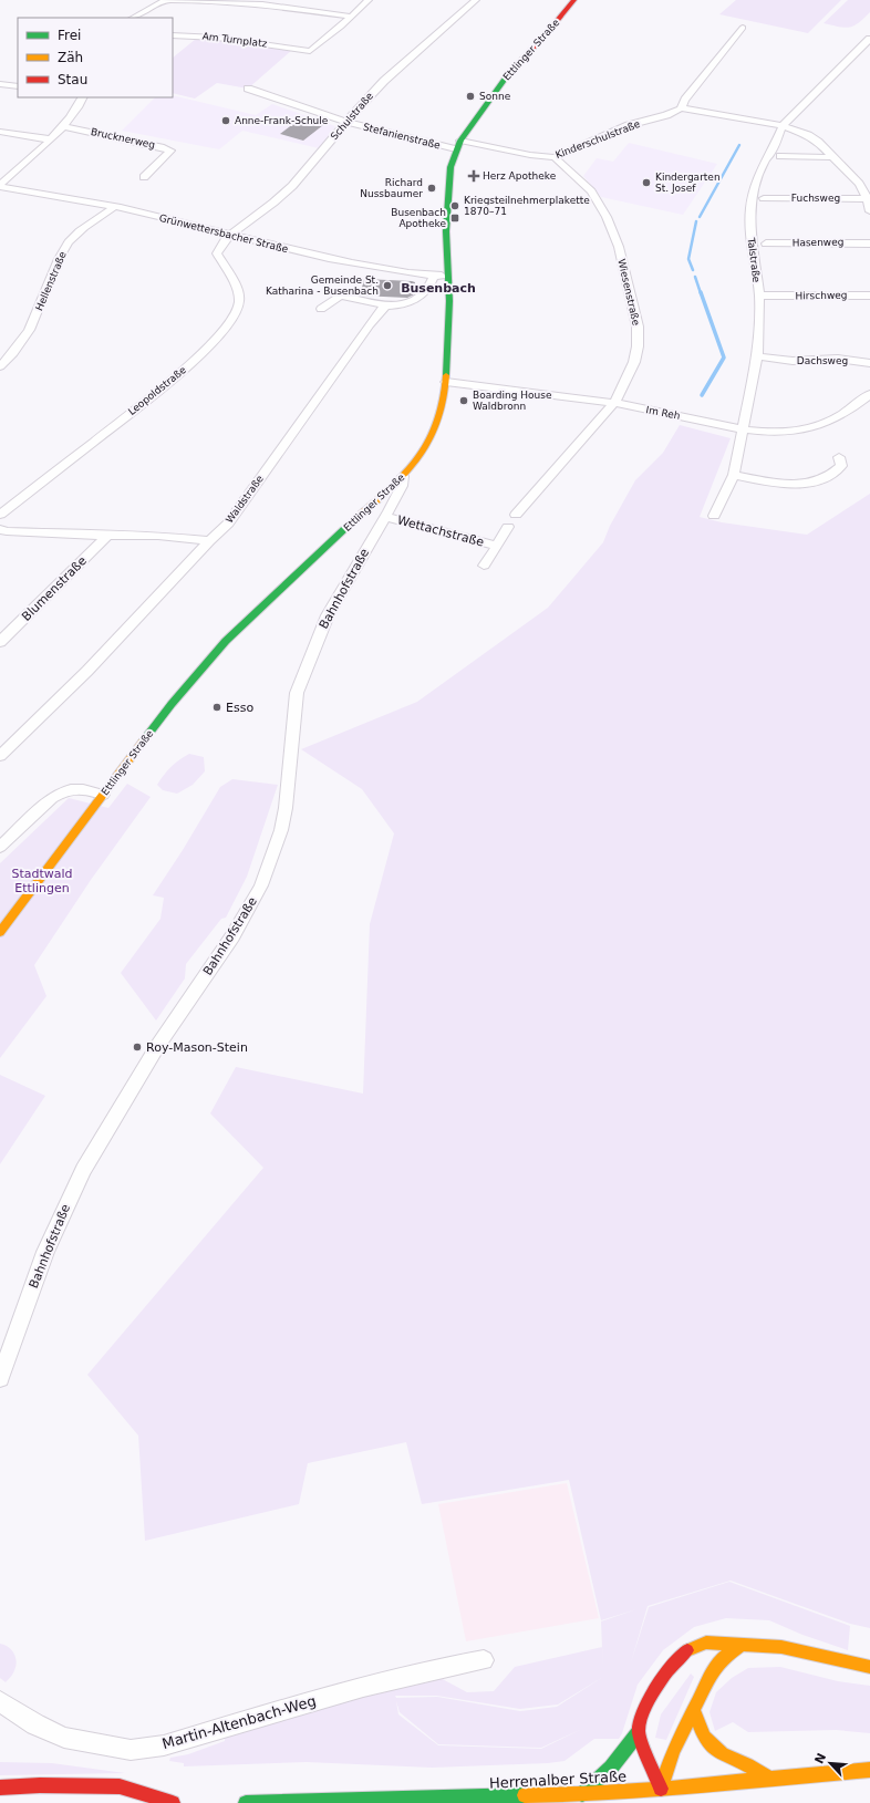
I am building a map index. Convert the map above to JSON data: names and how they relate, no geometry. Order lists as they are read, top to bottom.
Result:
{
  "streets": {
    "main road": ["Ettlinger Straße", "Herrenalber Straße"],
    "street": [
      "Am Turnplatz",
      "Schulstraße",
      "Stefanienstraße",
      "Brucknerweg",
      "Kinderschulstraße",
      "Fuchsweg",
      "Grünwettersbacher Straße",
      "Hasenweg",
      "Talstraße",
      "Hellenstraße",
      "Wiesenstraße",
      "Hirschweg",
      "Dachsweg",
      "Leopoldstraße",
      "Im Reh",
      "Waldstraße",
      "Wettachstraße",
      "Blumenstraße",
      "Bahnhofstraße",
      "Martin-Altenbach-Weg"
    ]
  },
  "crossings": [
    ["Ettlinger Straße", "Stefanienstraße"],
    ["Ettlinger Straße", "Kinderschulstraße"],
    ["Ettlinger Straße", "Grünwettersbacher Straße"],
    ["Ettlinger Straße", "Im Reh"],
    ["Ettlinger Straße", "Bahnhofstraße"],
    ["Schulstraße", "Stefanienstraße"],
    ["Schulstraße", "Grünwettersbacher Straße"],
    ["Schulstraße", "Leopoldstraße"],
    ["Stefanienstraße", "Kinderschulstraße"],
    ["Kinderschulstraße", "Wiesenstraße"],
    ["Grünwettersbacher Straße", "Hellenstraße"],
    ["Grünwettersbacher Straße", "Leopoldstraße"],
    ["Talstraße", "Hirschweg"],
    ["Talstraße", "Dachsweg"],
    ["Talstraße", "Im Reh"],
    ["Wiesenstraße", "Im Reh"],
    ["Wettachstraße", "Bahnhofstraße"]
  ],
  "districts": ["Busenbach"],
  "parks": ["Stadtwald Ettlingen"],
  "places": {
    "other": [
      "Sonne",
      "Anne-Frank-Schule",
      "Kindergarten St. Josef",
      "Richard Nussbaumer",
      "Kriegsteilnehmerplakette 1870–71",
      "Gemeinde St. Katharina - Busenbach",
      "Boarding House Waldbronn",
      "Esso",
      "Roy-Mason-Stein"
    ],
    "health": ["Herz Apotheke"],
    "transit": ["Busenbach Apotheke"]
  },
  "legend": ["Frei", "Zäh", "Stau"],
  "north": "top left"
}
